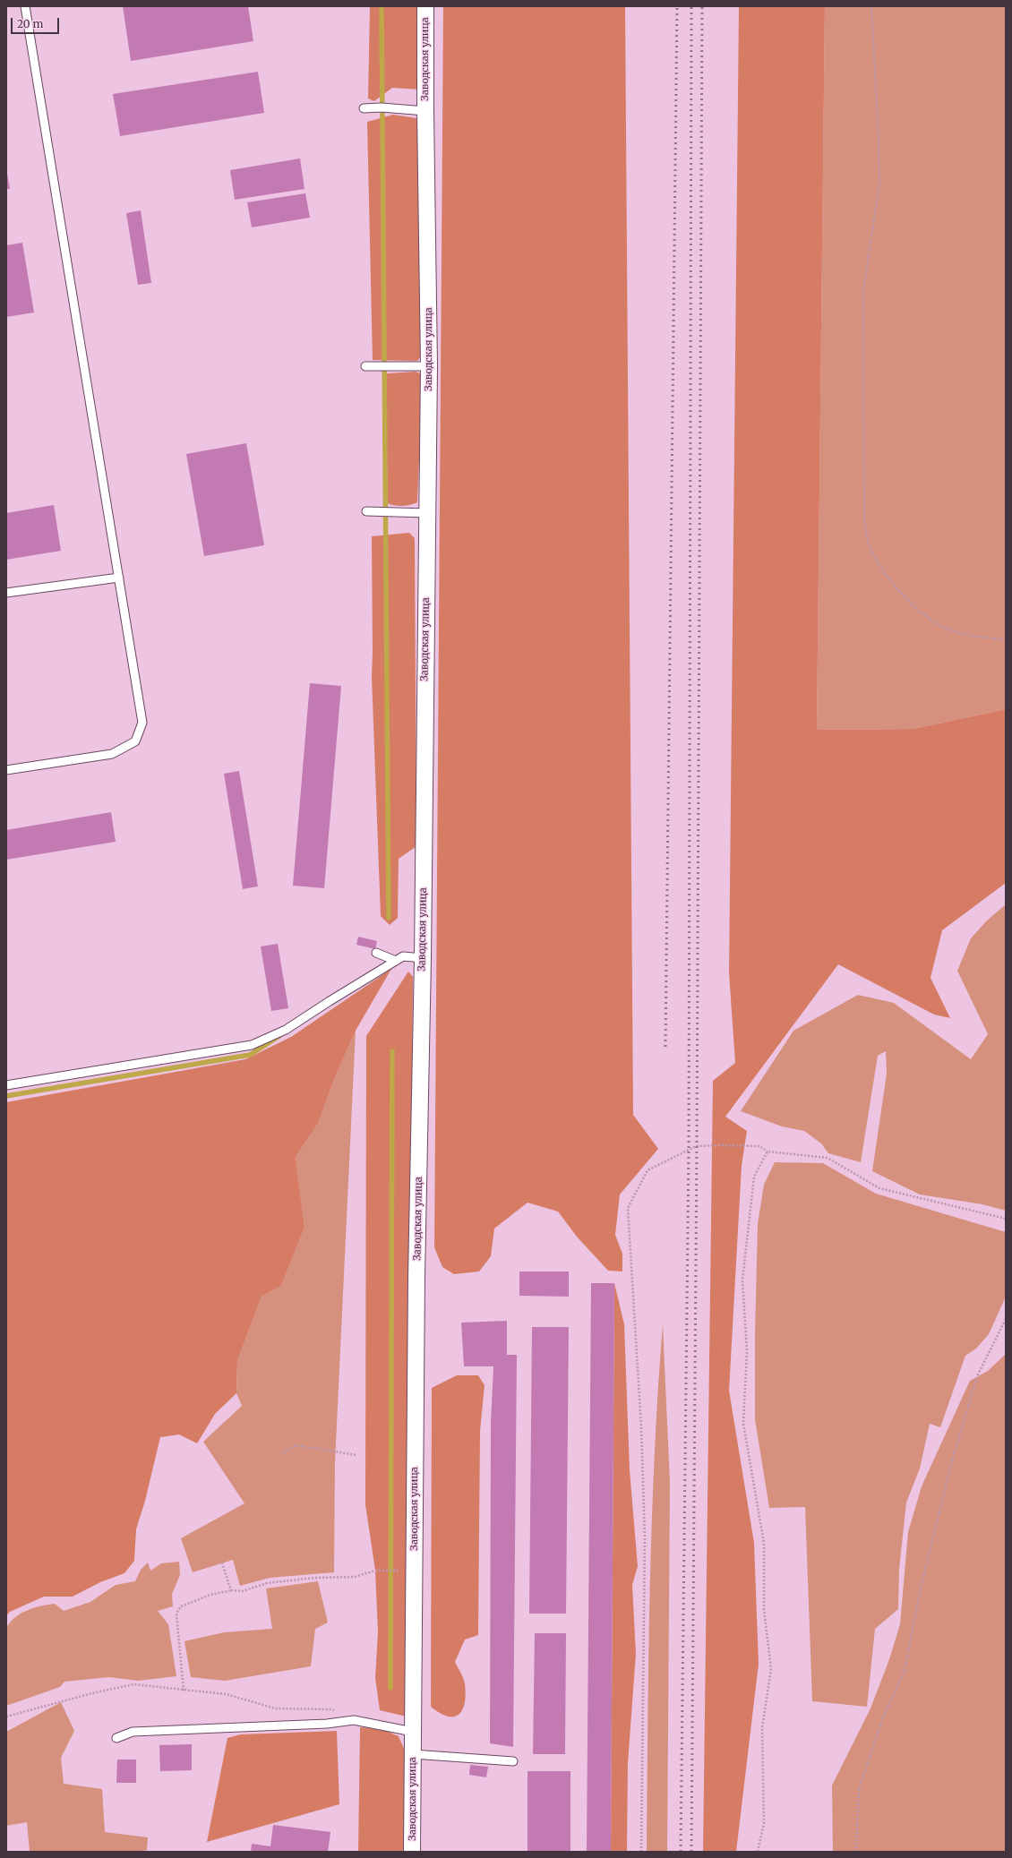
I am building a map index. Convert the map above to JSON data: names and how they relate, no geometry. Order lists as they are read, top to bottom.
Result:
{
  "streets": {
    "street": ["Заводская улица"]
  },
  "scale_bar": "20 m"
}
